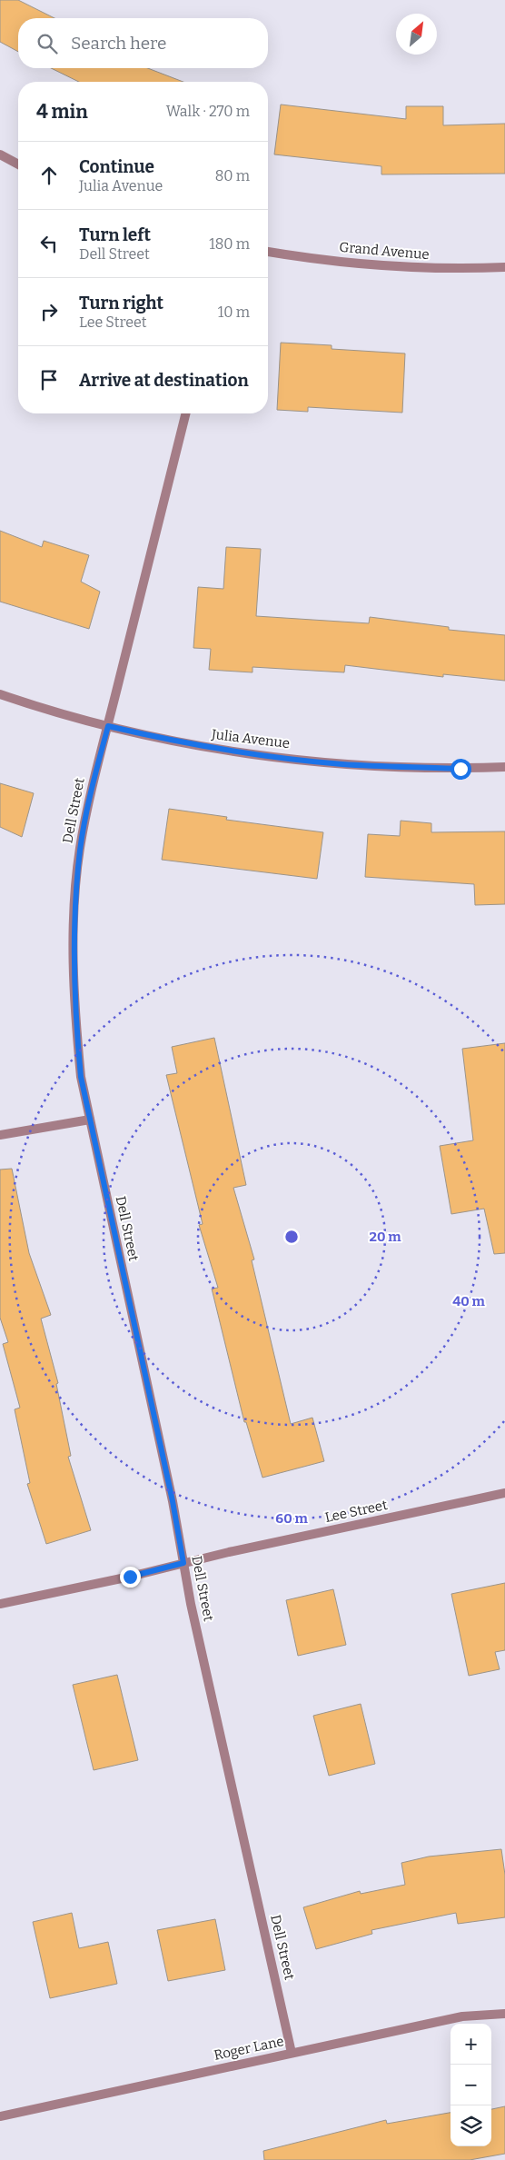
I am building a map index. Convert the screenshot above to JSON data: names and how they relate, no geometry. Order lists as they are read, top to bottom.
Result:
{
  "streets": {
    "street": [
      "Grand Avenue",
      "Julia Avenue",
      "Dell Street",
      "Lee Street",
      "Roger Lane"
    ]
  },
  "crossings": [
    ["Julia Avenue", "Dell Street"],
    ["Dell Street", "Lee Street"],
    ["Dell Street", "Roger Lane"]
  ],
  "north": "top right",
  "page": {
    "search": "Search here",
    "heading": ["4 min", "Walk · 270 m"],
    "list": [
      ["Continue", "Julia Avenue", "80 m"],
      ["Turn left", "Dell Street", "180 m"],
      ["Turn right", "Lee Street", "10 m"],
      "Arrive at destination"
    ],
    "map_buttons": ["+", "−"]
  },
  "rings": ["20 m", "40 m", "60 m"]
}
